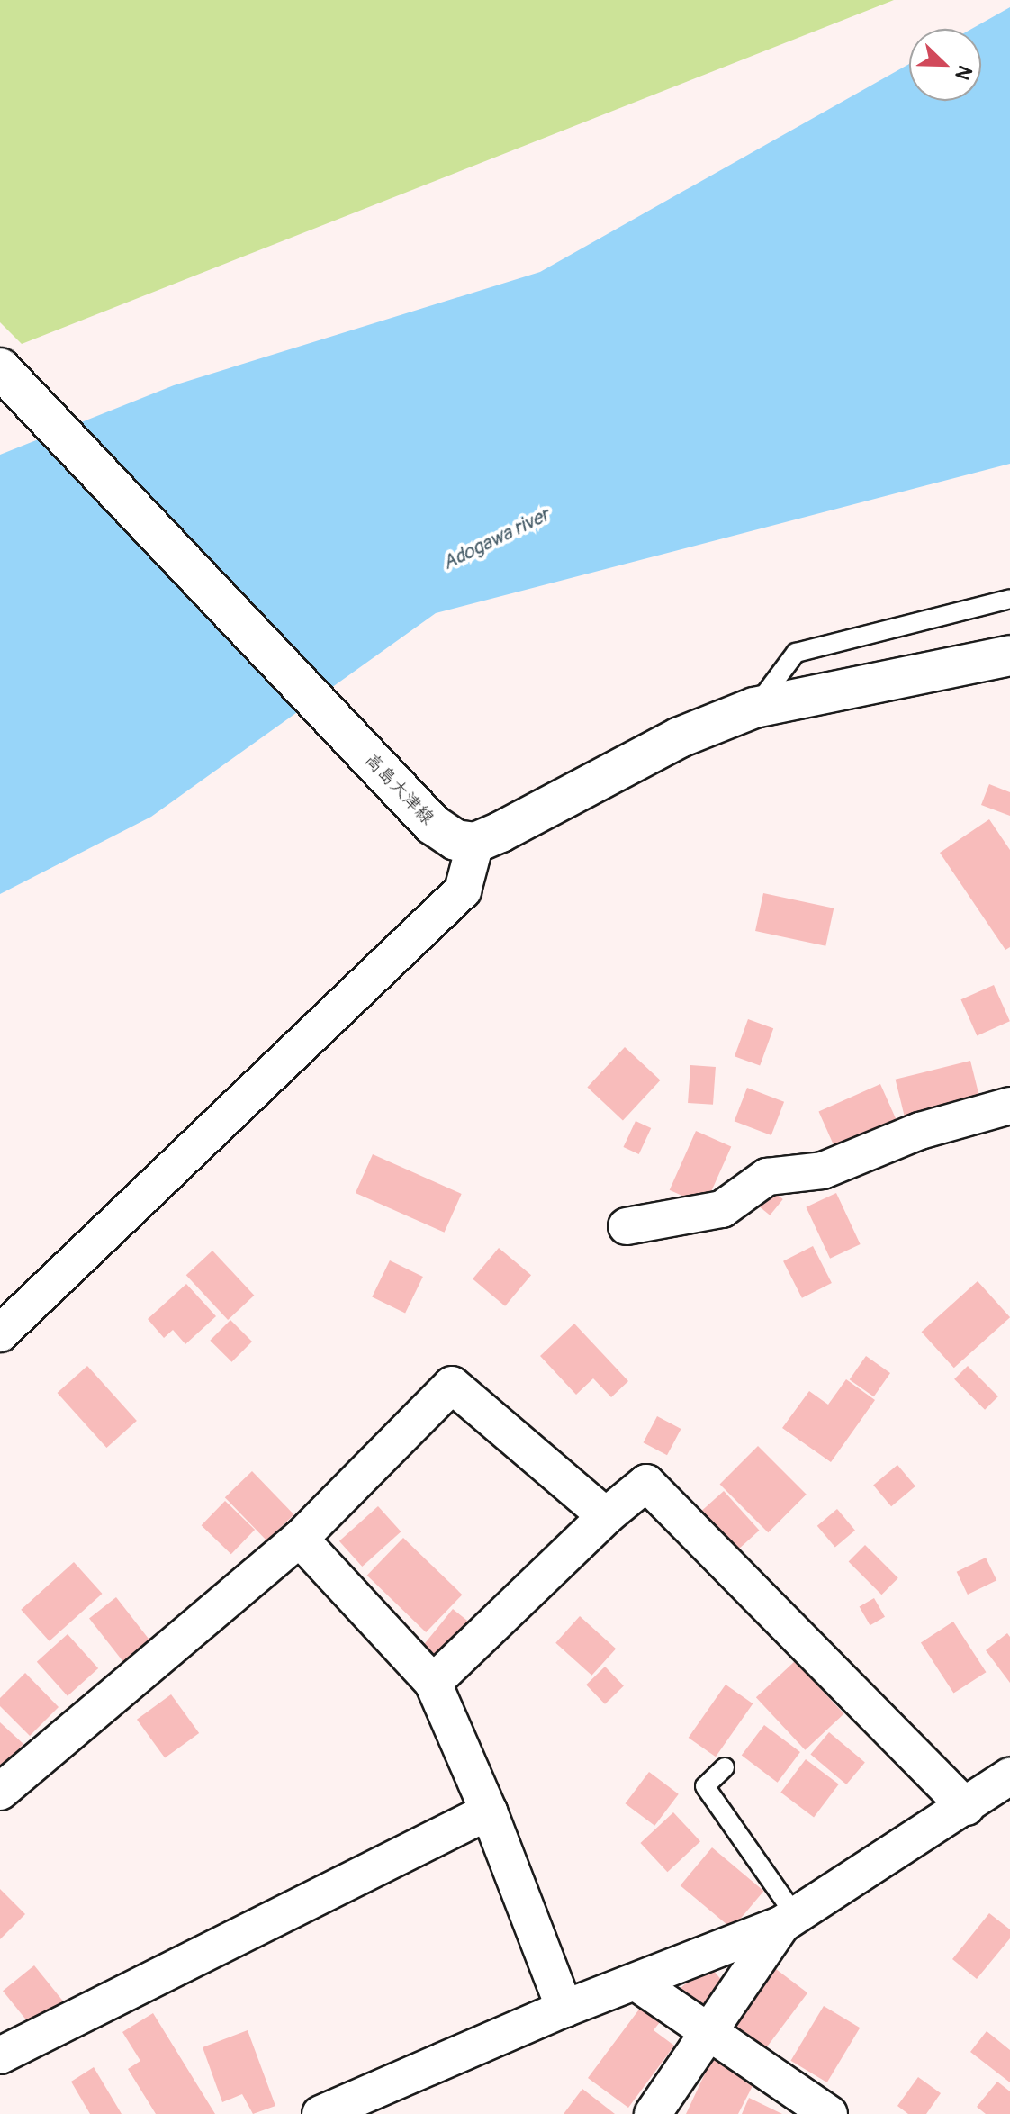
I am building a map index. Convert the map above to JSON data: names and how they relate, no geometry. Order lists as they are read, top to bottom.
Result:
{
  "streets": {
    "main road": ["高島大津線"]
  },
  "water": ["Adogawa river"],
  "north": "bottom right"
}
